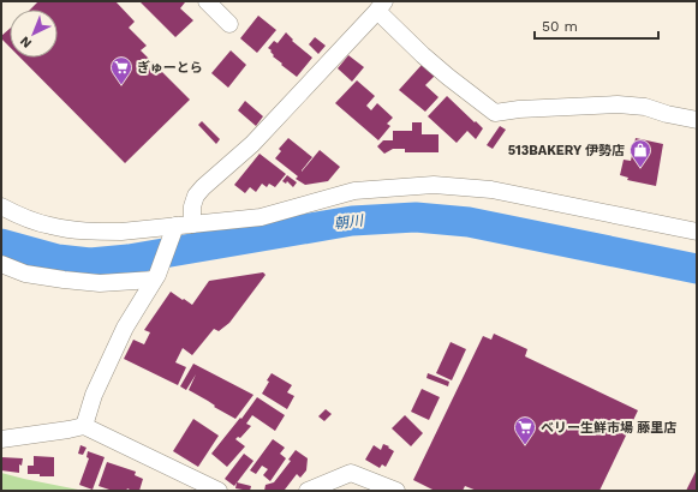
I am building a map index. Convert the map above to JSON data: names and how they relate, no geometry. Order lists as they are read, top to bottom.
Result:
{
  "water": ["朝川"],
  "places": {
    "supermarket": ["ぎゅーとら", "ベリー生鮮市場 藤里店"],
    "shop": ["513BAKERY 伊勢店"]
  },
  "scale_bar": "50 m",
  "north": "bottom left"
}
